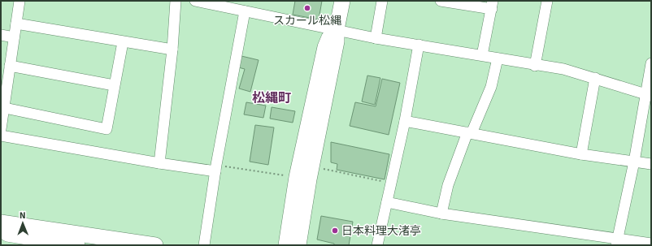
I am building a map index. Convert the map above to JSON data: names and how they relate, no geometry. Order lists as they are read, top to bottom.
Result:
{
  "districts": ["松縄町"],
  "places": ["スカール松縄", "日本料理大渚亭"],
  "north": "top"
}
